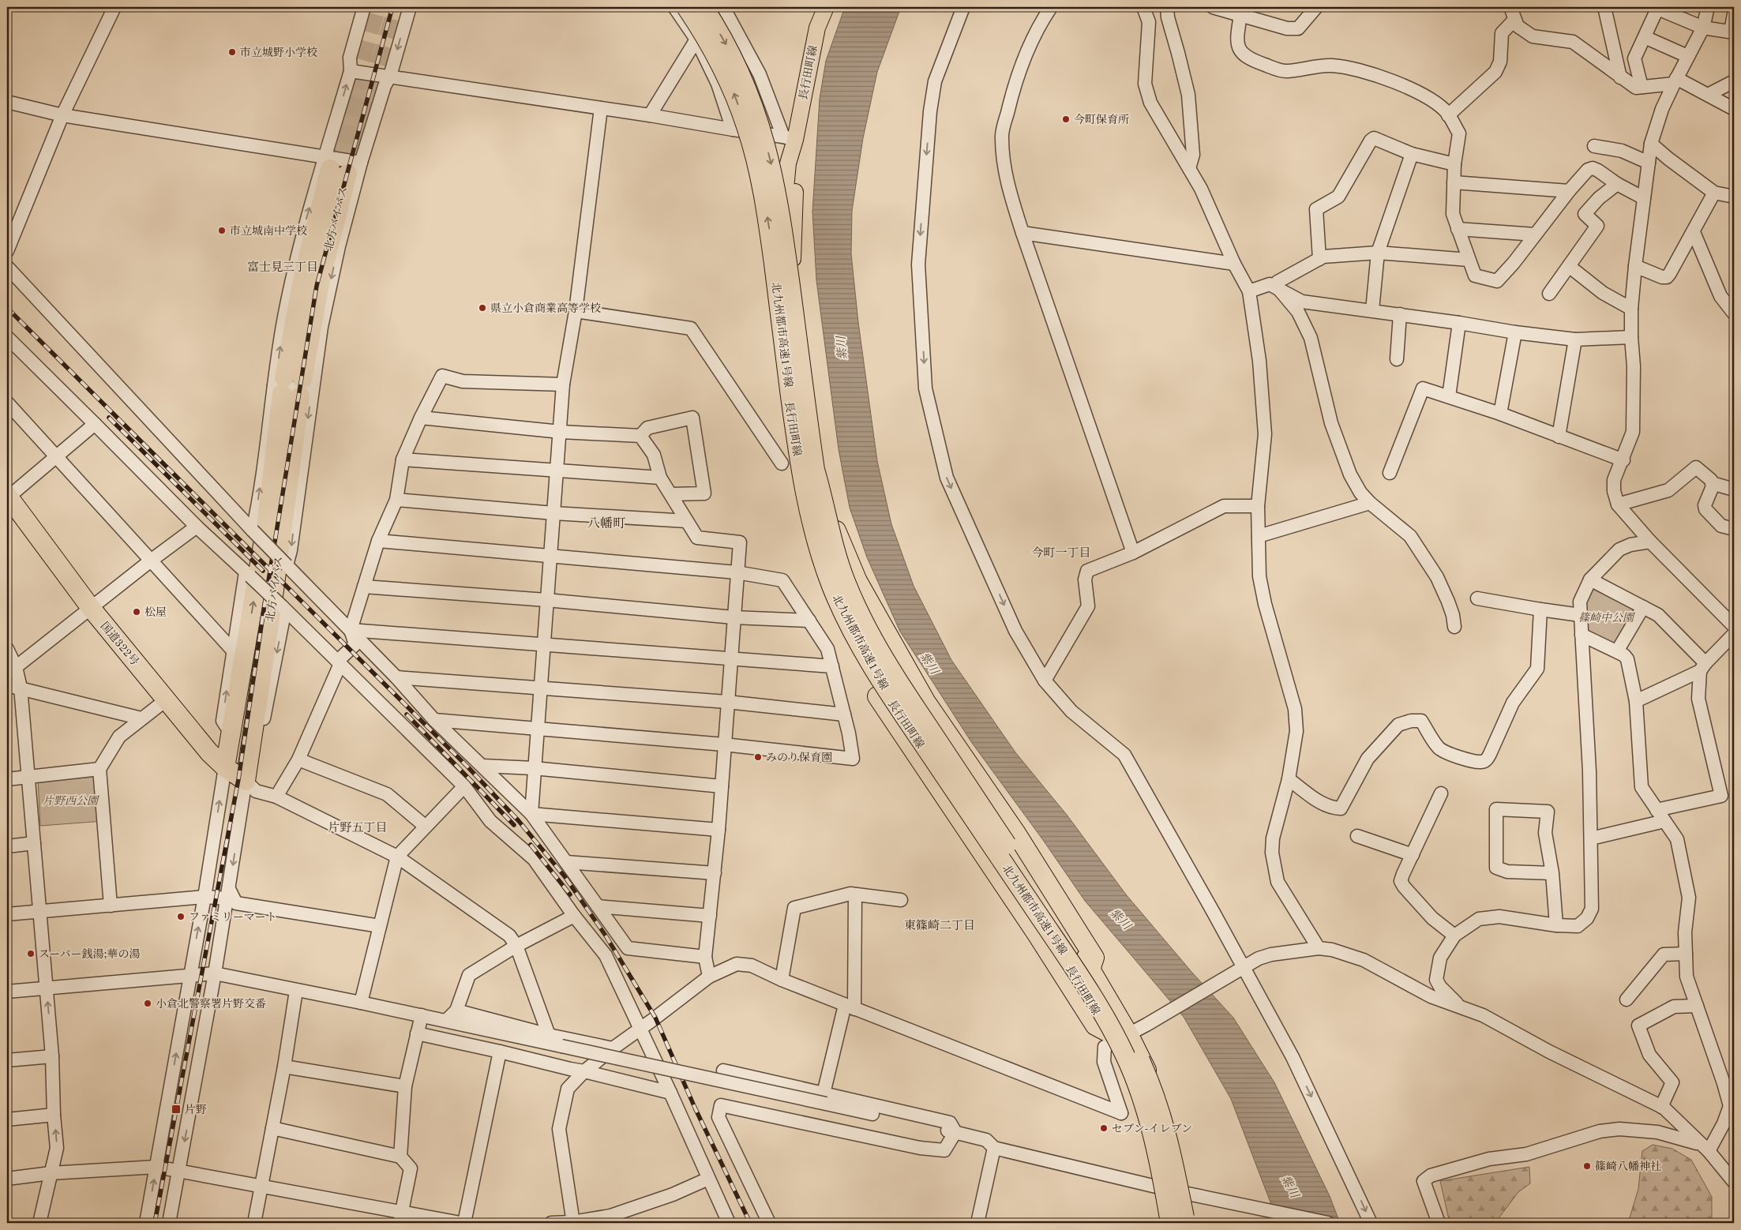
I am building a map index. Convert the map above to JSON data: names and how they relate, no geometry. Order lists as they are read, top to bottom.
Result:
{
  "streets": {
    "highway": ["北方バイパス", "北九州都市高速1号線", "国道322号"],
    "main road": ["長行田町線"]
  },
  "crossings": [
    ["長行田町線", "北九州都市高速1号線"],
    ["北方バイパス", "国道322号"]
  ],
  "districts": [
    "富士見三丁目",
    "八幡町",
    "今町一丁目",
    "片野五丁目",
    "東篠崎二丁目"
  ],
  "water": ["紫川"],
  "parks": ["篠崎中公園", "片野西公園"],
  "places": {
    "other": [
      "市立城野小学校",
      "今町保育所",
      "市立城南中学校",
      "県立小倉商業高等学校",
      "松屋",
      "みのり保育園",
      "ファミリーマート",
      "スーパー銭湯;華の湯",
      "小倉北警察署片野交番",
      "セブン-イレブン",
      "篠崎八幡神社"
    ],
    "transit": ["片野"]
  }
}
